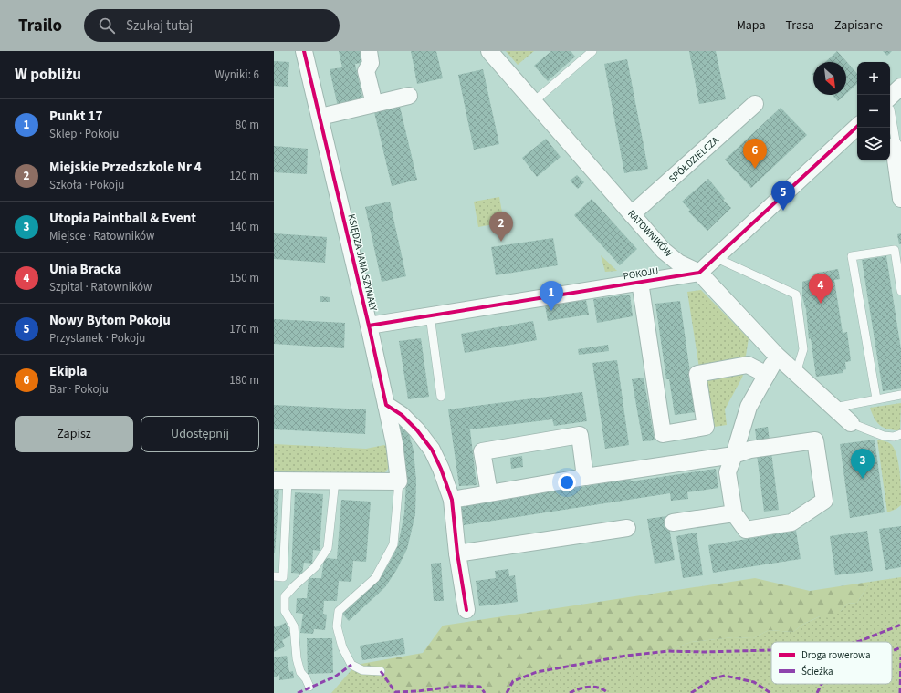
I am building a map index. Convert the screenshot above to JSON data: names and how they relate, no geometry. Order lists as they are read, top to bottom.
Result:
{
  "streets": {
    "street": [
      "SPÓŁDZIELCZA",
      "RATOWNIKÓW",
      "KSIĘDZA JANA SZYMAŁY",
      "POKOJU"
    ]
  },
  "crossings": [
    ["SPÓŁDZIELCZA", "RATOWNIKÓW"],
    ["RATOWNIKÓW", "POKOJU"],
    ["KSIĘDZA JANA SZYMAŁY", "POKOJU"]
  ],
  "legend": ["Droga rowerowa", "Ścieżka"],
  "north": "bottom right",
  "page": {
    "header": "Trailo",
    "search": "Szukaj tutaj",
    "nav": ["Mapa", "Trasa", "Zapisane"],
    "heading": ["W pobliżu", "Wyniki: 6"],
    "map_buttons": ["+", "−"],
    "list": [
      {
        "mark": "1",
        "name": "Punkt 17",
        "note": "Sklep · Pokoju",
        "value": "80 m"
      },
      {
        "mark": "2",
        "name": "Miejskie Przedszkole Nr 4",
        "note": "Szkoła · Pokoju",
        "value": "120 m"
      },
      {
        "mark": "3",
        "name": "Utopia Paintball & Event",
        "note": "Miejsce · Ratowników",
        "value": "140 m"
      },
      {
        "mark": "4",
        "name": "Unia Bracka",
        "note": "Szpital · Ratowników",
        "value": "150 m"
      },
      {
        "mark": "5",
        "name": "Nowy Bytom Pokoju",
        "note": "Przystanek · Pokoju",
        "value": "170 m"
      },
      {
        "mark": "6",
        "name": "Ekipla",
        "note": "Bar · Pokoju",
        "value": "180 m"
      }
    ],
    "pins": [
      "6",
      "5",
      "2",
      "4",
      "1",
      "3"
    ],
    "buttons": ["Zapisz", "Udostępnij"]
  }
}
